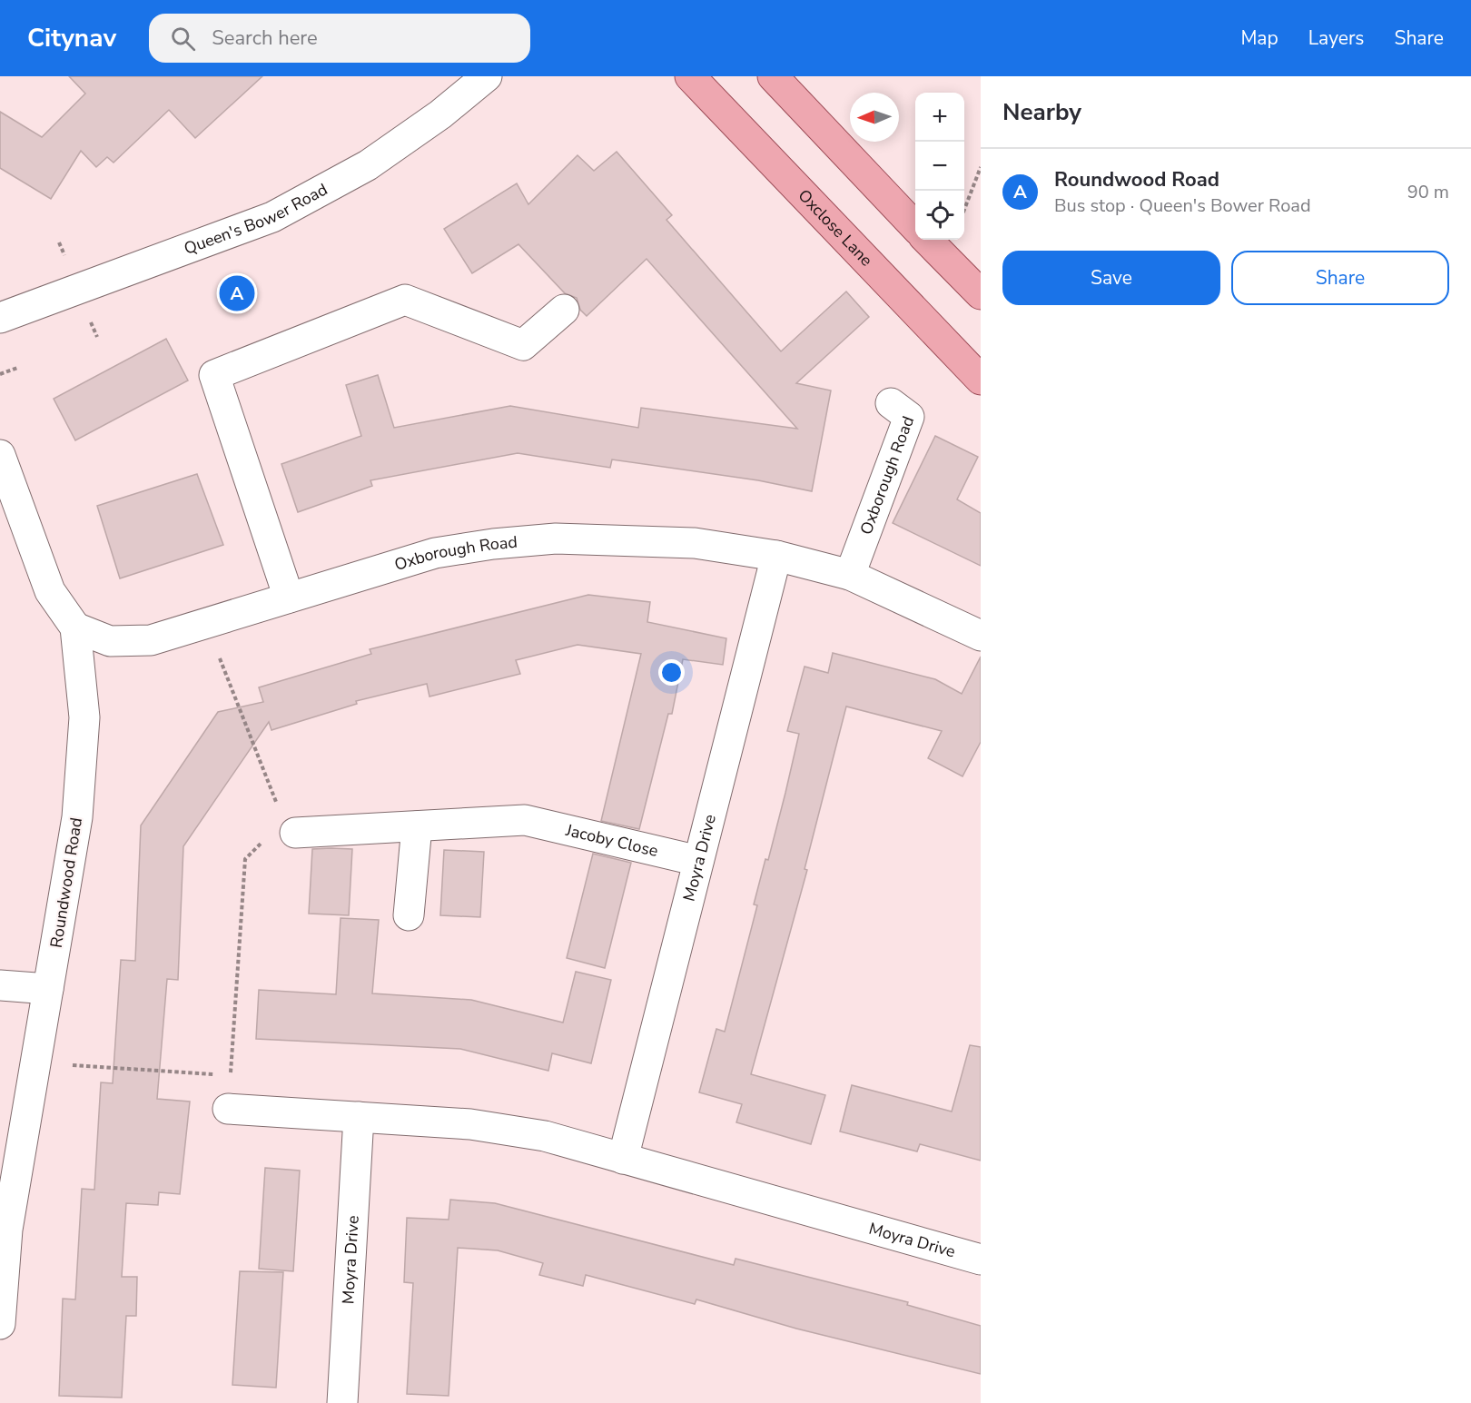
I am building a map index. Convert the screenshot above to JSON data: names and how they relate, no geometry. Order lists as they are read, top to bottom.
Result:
{
  "streets": {
    "main road": ["Oxclose Lane"],
    "street": [
      "Queen's Bower Road",
      "Oxborough Road",
      "Jacoby Close",
      "Moyra Drive",
      "Roundwood Road"
    ]
  },
  "crossings": [
    ["Oxborough Road", "Moyra Drive"],
    ["Oxborough Road", "Roundwood Road"],
    ["Jacoby Close", "Moyra Drive"]
  ],
  "north": "left",
  "page": {
    "header": "Citynav",
    "search": "Search here",
    "nav": ["Map", "Layers", "Share"],
    "heading": "Nearby",
    "map_buttons": ["+", "−"],
    "list": [
      {
        "mark": "A",
        "name": "Roundwood Road",
        "note": "Bus stop · Queen's Bower Road",
        "value": "90 m"
      }
    ],
    "buttons": ["Save", "Share"],
    "pins": "A"
  }
}
